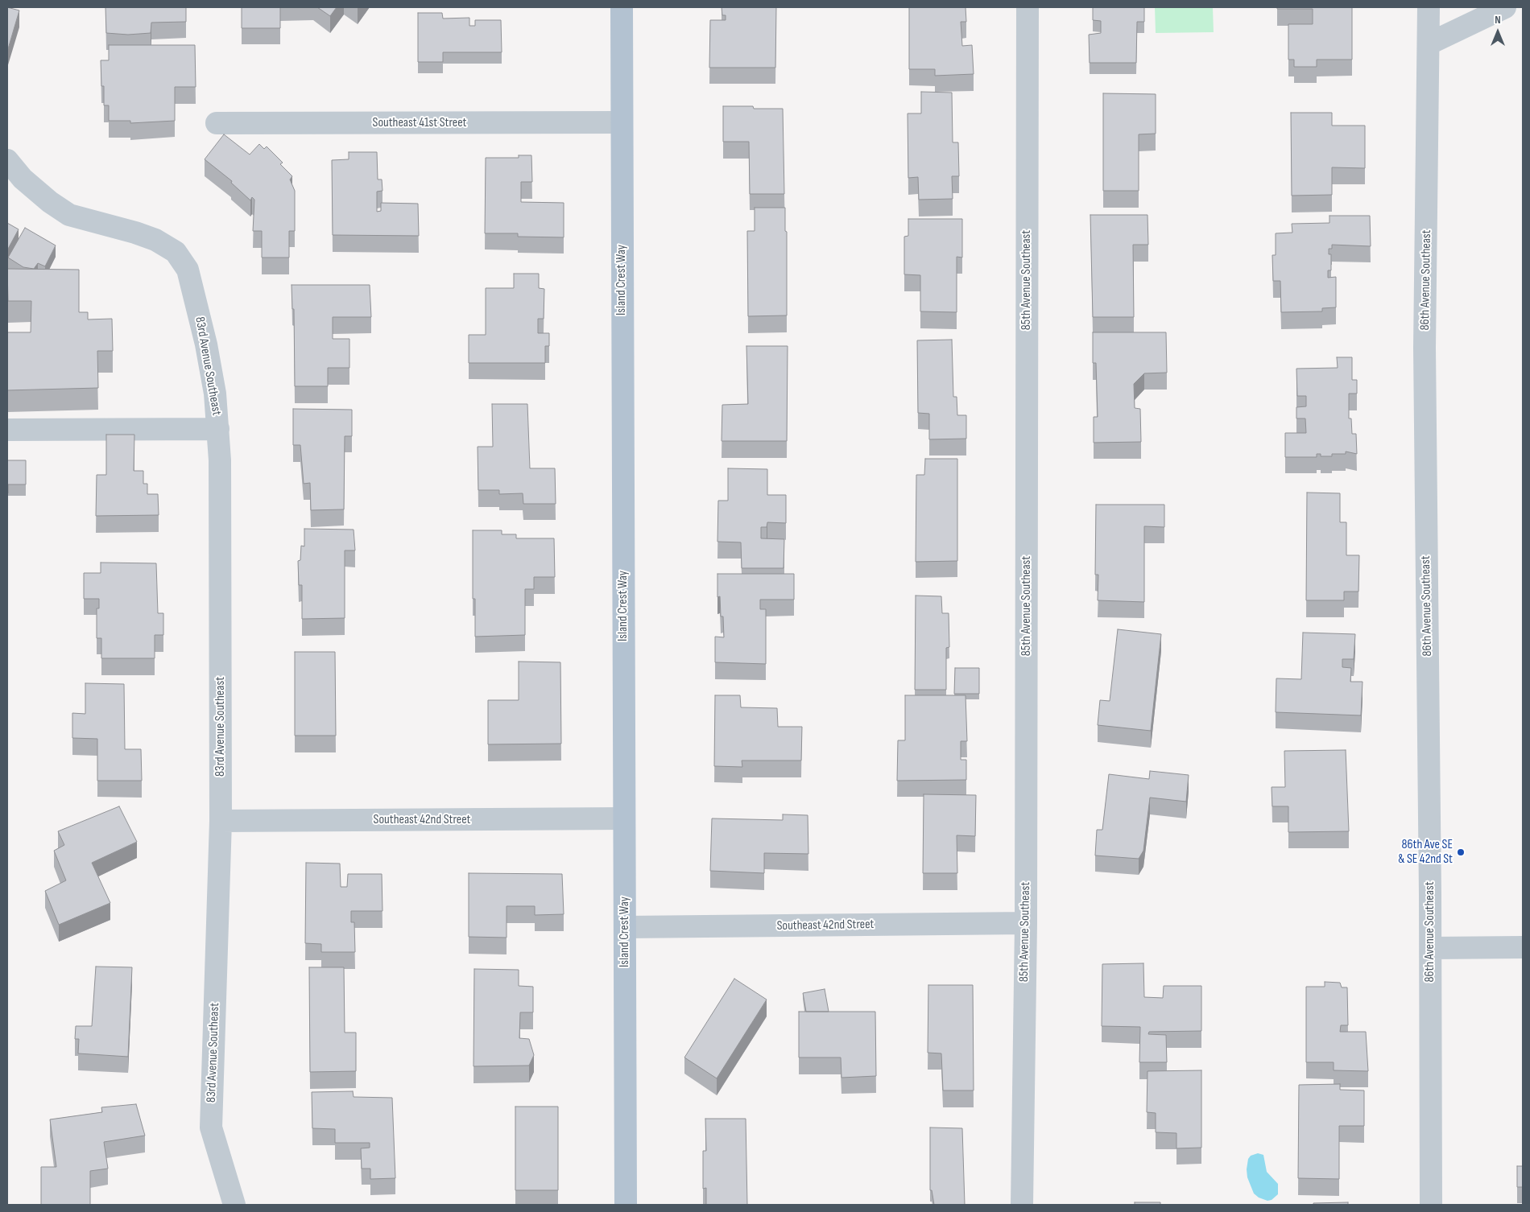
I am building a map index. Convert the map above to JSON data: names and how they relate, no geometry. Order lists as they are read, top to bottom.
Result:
{
  "streets": {
    "main road": ["Island Crest Way"],
    "street": [
      "Southeast 41st Street",
      "85th Avenue Southeast",
      "86th Avenue Southeast",
      "83rd Avenue Southeast",
      "Southeast 42nd Street"
    ]
  },
  "crossings": [
    ["Southeast 41st Street", "Island Crest Way"],
    ["Island Crest Way", "Southeast 42nd Street"],
    ["85th Avenue Southeast", "Southeast 42nd Street"],
    ["83rd Avenue Southeast", "Southeast 42nd Street"]
  ],
  "places": ["86th Ave SE & SE 42nd St"],
  "north": "top"
}
